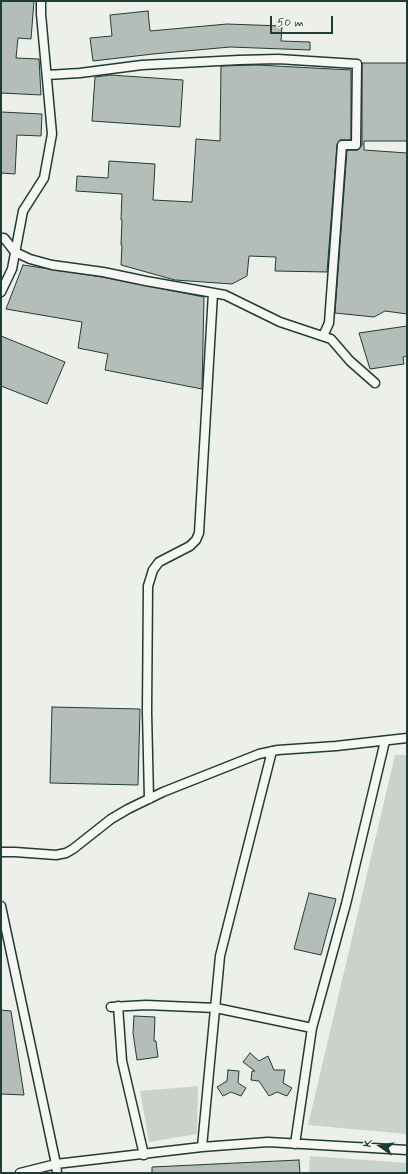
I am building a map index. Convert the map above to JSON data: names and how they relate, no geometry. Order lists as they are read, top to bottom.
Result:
{
  "scale_bar": "50 m",
  "north": "left"
}
